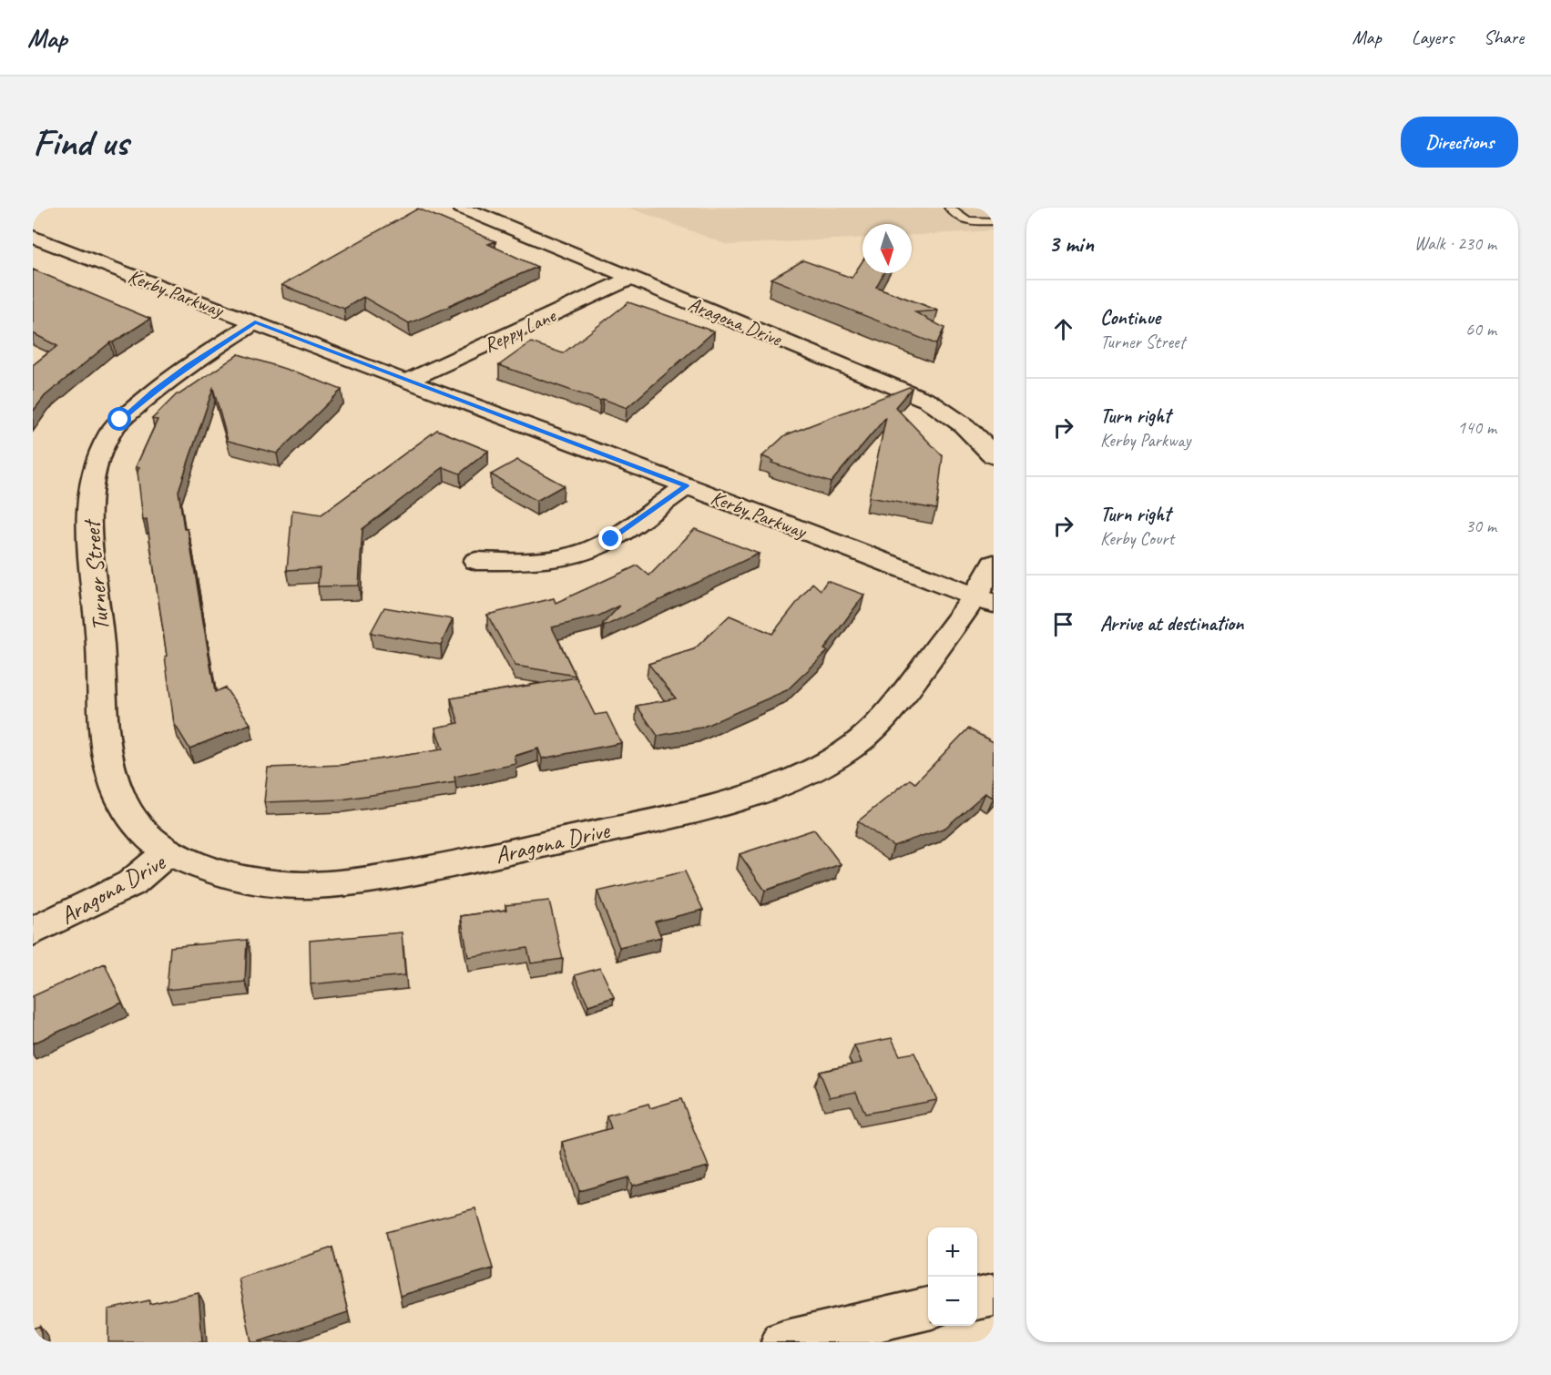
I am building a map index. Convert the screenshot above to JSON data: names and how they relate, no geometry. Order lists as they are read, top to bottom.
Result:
{
  "streets": {
    "street": [
      "Kerby Parkway",
      "Aragona Drive",
      "Reppy Lane",
      "Turner Street"
    ]
  },
  "crossings": [
    ["Kerby Parkway", "Aragona Drive"],
    ["Kerby Parkway", "Reppy Lane"],
    ["Kerby Parkway", "Turner Street"],
    ["Aragona Drive", "Reppy Lane"],
    ["Aragona Drive", "Turner Street"]
  ],
  "north": "bottom",
  "page": {
    "header": "Map",
    "nav": ["Map", "Layers", "Share"],
    "buttons": "Directions",
    "title": "Find us",
    "heading": ["3 min", "Walk · 230 m"],
    "list": [
      ["Continue", "Turner Street", "60 m"],
      ["Turn right", "Kerby Parkway", "140 m"],
      ["Turn right", "Kerby Court", "30 m"],
      "Arrive at destination"
    ],
    "map_buttons": ["+", "−"]
  }
}
